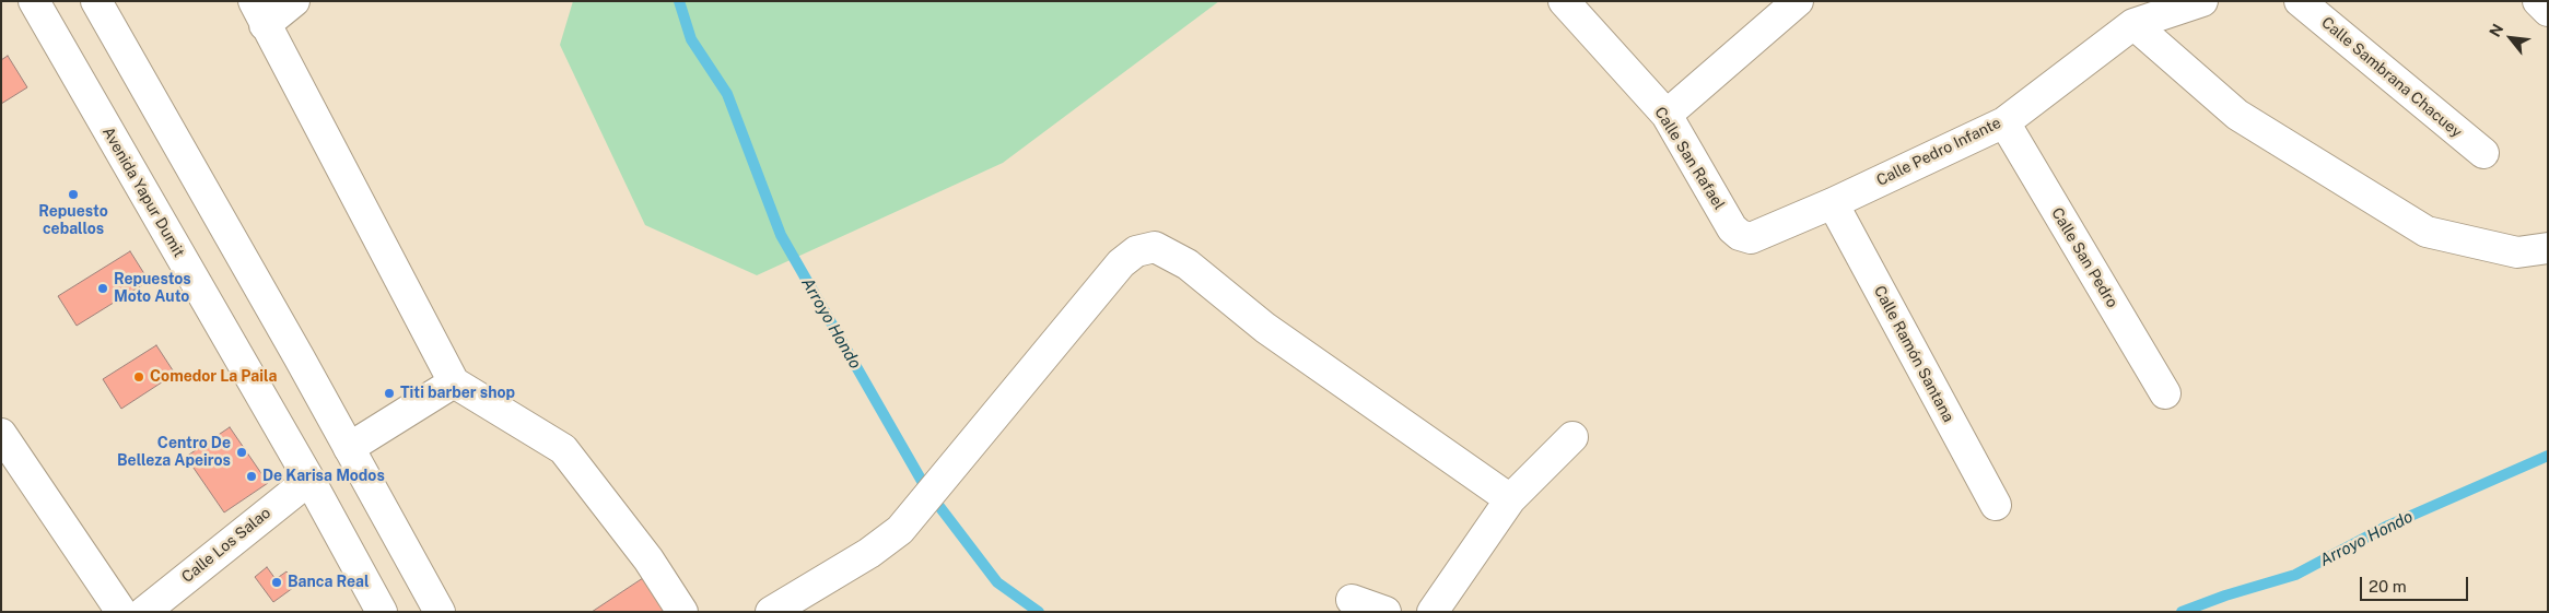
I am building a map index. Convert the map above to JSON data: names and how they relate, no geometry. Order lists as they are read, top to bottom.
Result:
{
  "streets": {
    "street": [
      "Calle Sambrana Chacuey",
      "Calle Pedro Infante",
      "Calle San Rafael",
      "Avenida Yapur Dumit",
      "Calle San Pedro",
      "Calle Ramón Santana",
      "Calle Los Salao"
    ]
  },
  "crossings": [
    ["Calle Pedro Infante", "Calle San Rafael"],
    ["Calle Pedro Infante", "Calle San Pedro"],
    ["Calle Pedro Infante", "Calle Ramón Santana"],
    ["Avenida Yapur Dumit", "Calle Los Salao"]
  ],
  "water": ["Arroyo Hondo"],
  "places": [
    "Repuesto ceballos",
    "Repuestos Moto Auto",
    "Comedor La Paila",
    "Titi barber shop",
    "Centro De Belleza Apeiros",
    "De Karisa Modos",
    "Banca Real"
  ],
  "scale_bar": "20 m",
  "north": "top left"
}
